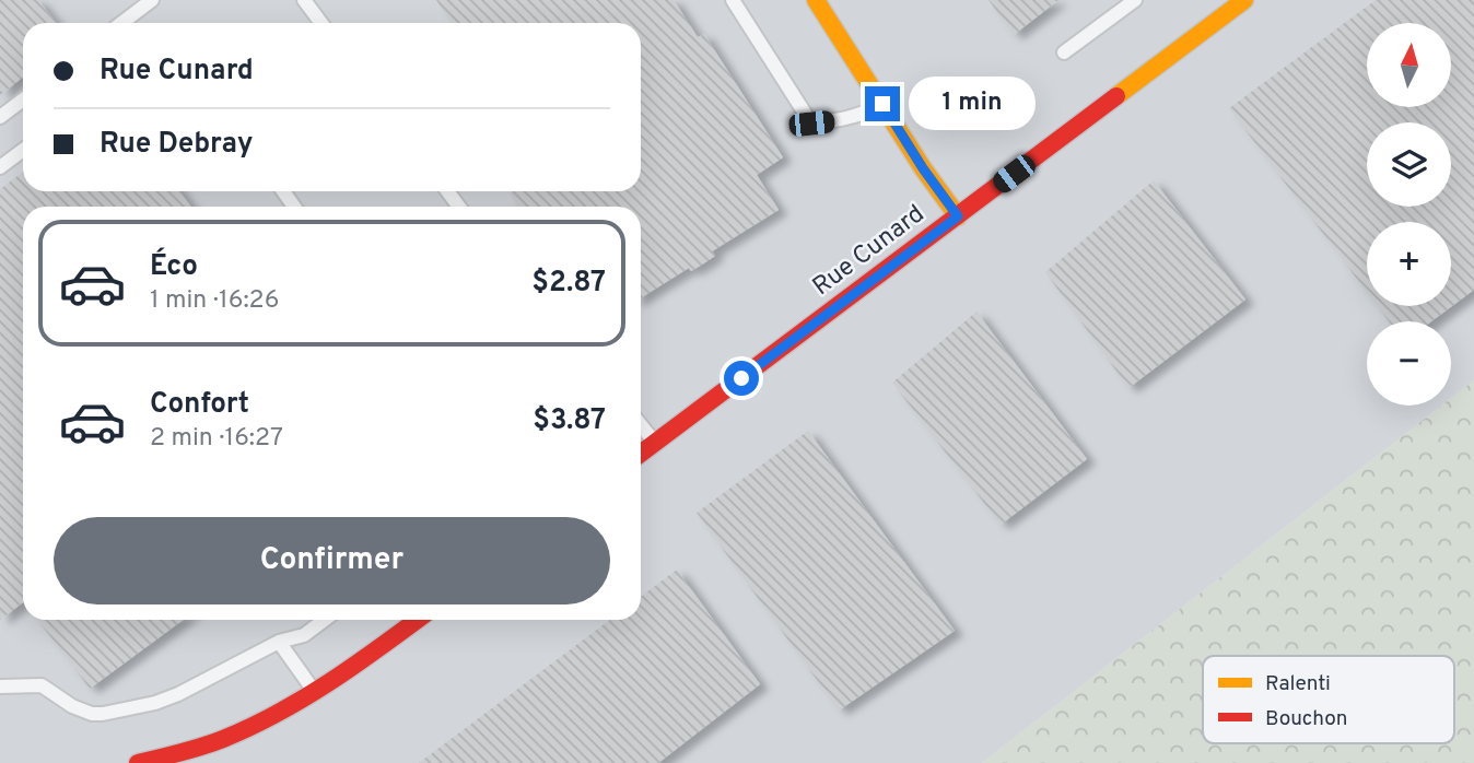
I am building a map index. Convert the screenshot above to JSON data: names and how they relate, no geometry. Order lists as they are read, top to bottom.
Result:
{
  "streets": {
    "street": ["Rue Cunard"]
  },
  "legend": ["Ralenti", "Bouchon"],
  "north": "top",
  "page": {
    "map_buttons": ["+", "−"],
    "banner": ["Rue Cunard", "Rue Debray"],
    "bubble": "1 min",
    "list": [
      {
        "name": "Éco",
        "note": "1 min · 16:26",
        "value": "$2.87"
      },
      {
        "name": "Confort",
        "note": "2 min · 16:27",
        "value": "$3.87"
      }
    ],
    "buttons": "Confirmer"
  }
}
